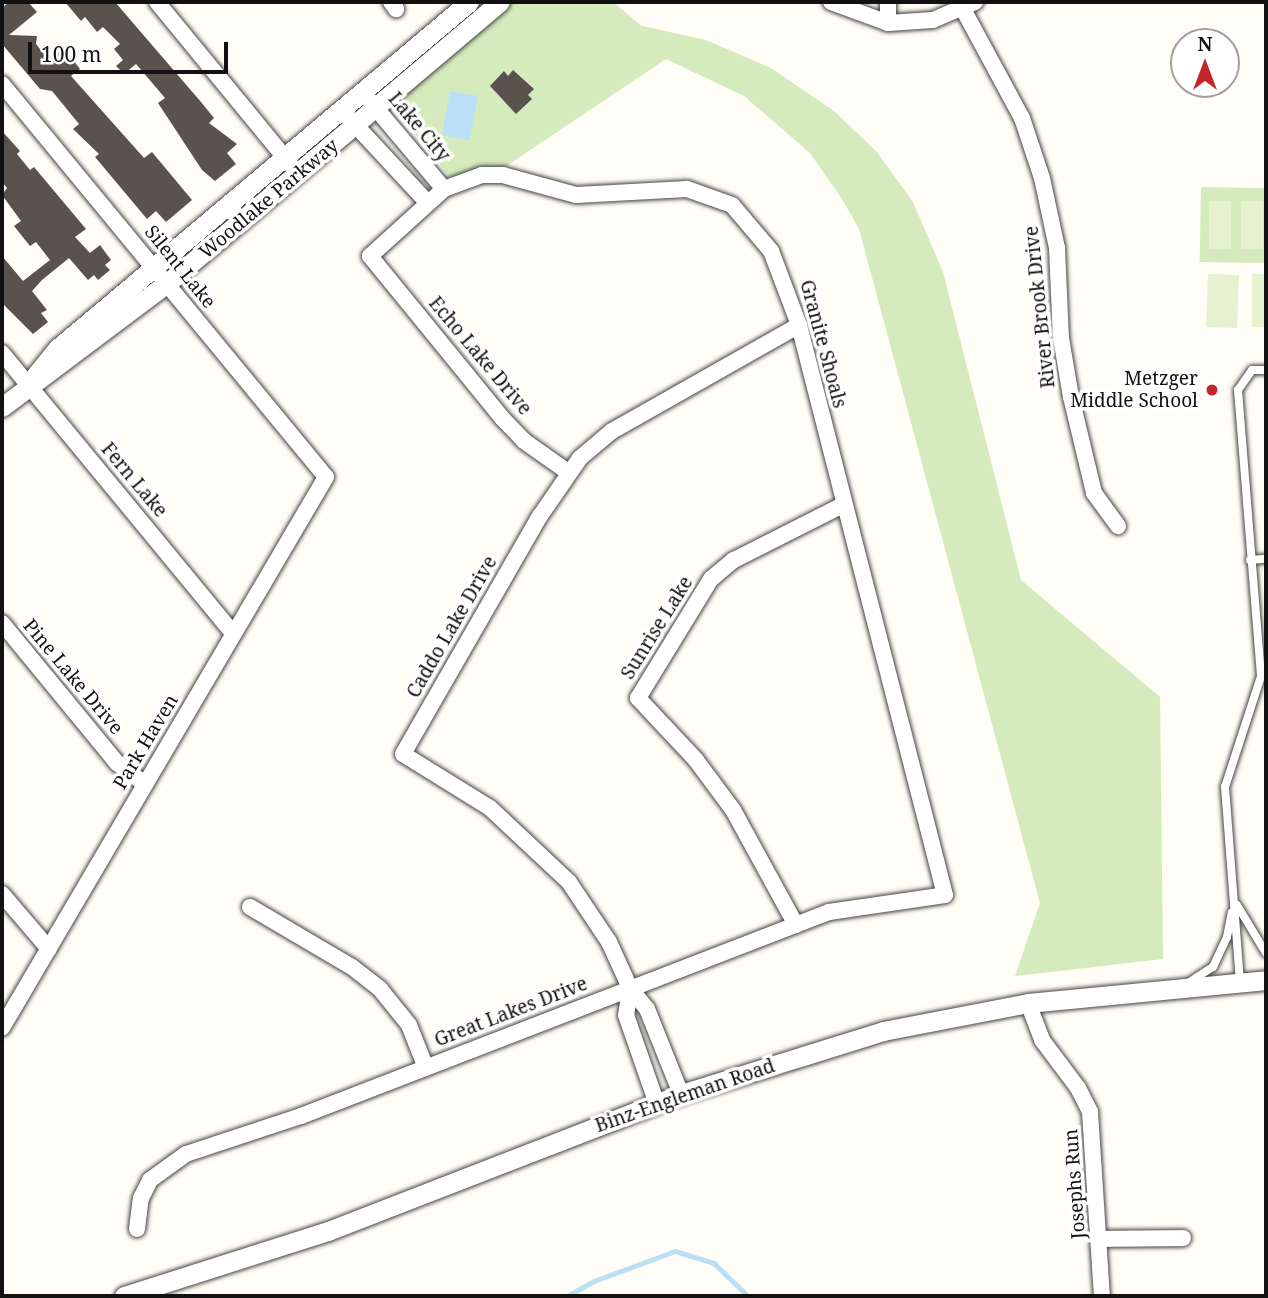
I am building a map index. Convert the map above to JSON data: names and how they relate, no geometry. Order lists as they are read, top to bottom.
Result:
{
  "streets": {
    "street": [
      "Lake City",
      "Woodlake Parkway",
      "Silent Lake",
      "River Brook Drive",
      "Granite Shoals",
      "Echo Lake Drive",
      "Fern Lake",
      "Caddo Lake Drive",
      "Sunrise Lake",
      "Pine Lake Drive",
      "Park Haven",
      "Great Lakes Drive",
      "Binz-Engleman Road",
      "Josephs Run"
    ]
  },
  "crossings": [
    ["Lake City", "Woodlake Parkway"],
    ["Lake City", "Granite Shoals"],
    ["Woodlake Parkway", "Silent Lake"],
    ["Woodlake Parkway", "Fern Lake"],
    ["Silent Lake", "Park Haven"],
    ["Granite Shoals", "Echo Lake Drive"],
    ["Granite Shoals", "Caddo Lake Drive"],
    ["Granite Shoals", "Sunrise Lake"],
    ["Granite Shoals", "Great Lakes Drive"],
    ["Echo Lake Drive", "Caddo Lake Drive"],
    ["Fern Lake", "Park Haven"],
    ["Caddo Lake Drive", "Great Lakes Drive"],
    ["Caddo Lake Drive", "Binz-Engleman Road"],
    ["Sunrise Lake", "Great Lakes Drive"],
    ["Pine Lake Drive", "Park Haven"],
    ["Binz-Engleman Road", "Josephs Run"]
  ],
  "places": ["Metzger Middle School"],
  "scale_bar": "100 m",
  "north": "top"
}
